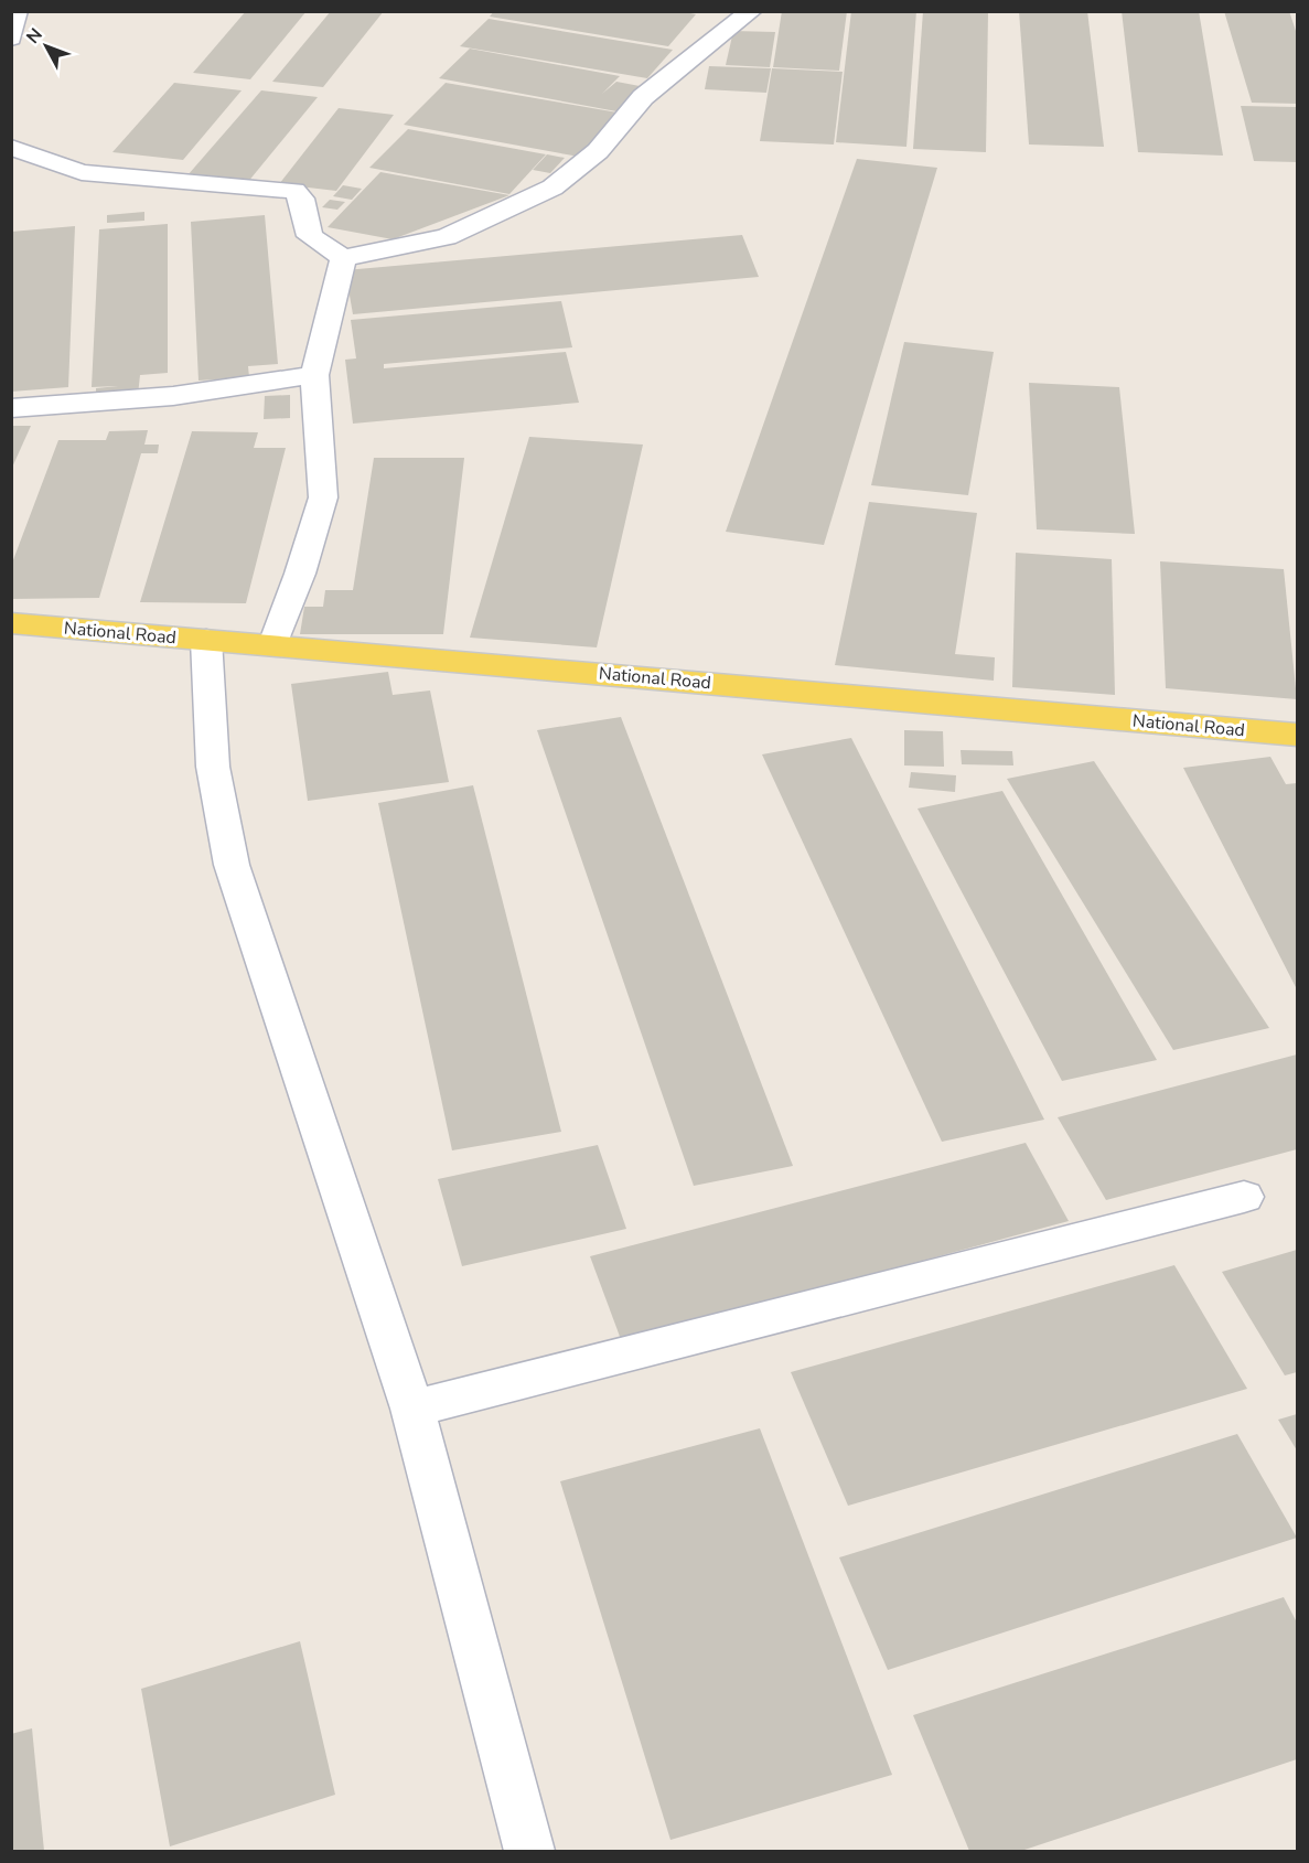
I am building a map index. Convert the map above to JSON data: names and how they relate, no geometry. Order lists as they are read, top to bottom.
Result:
{
  "streets": {
    "main road": ["National Road"]
  },
  "north": "top left"
}
